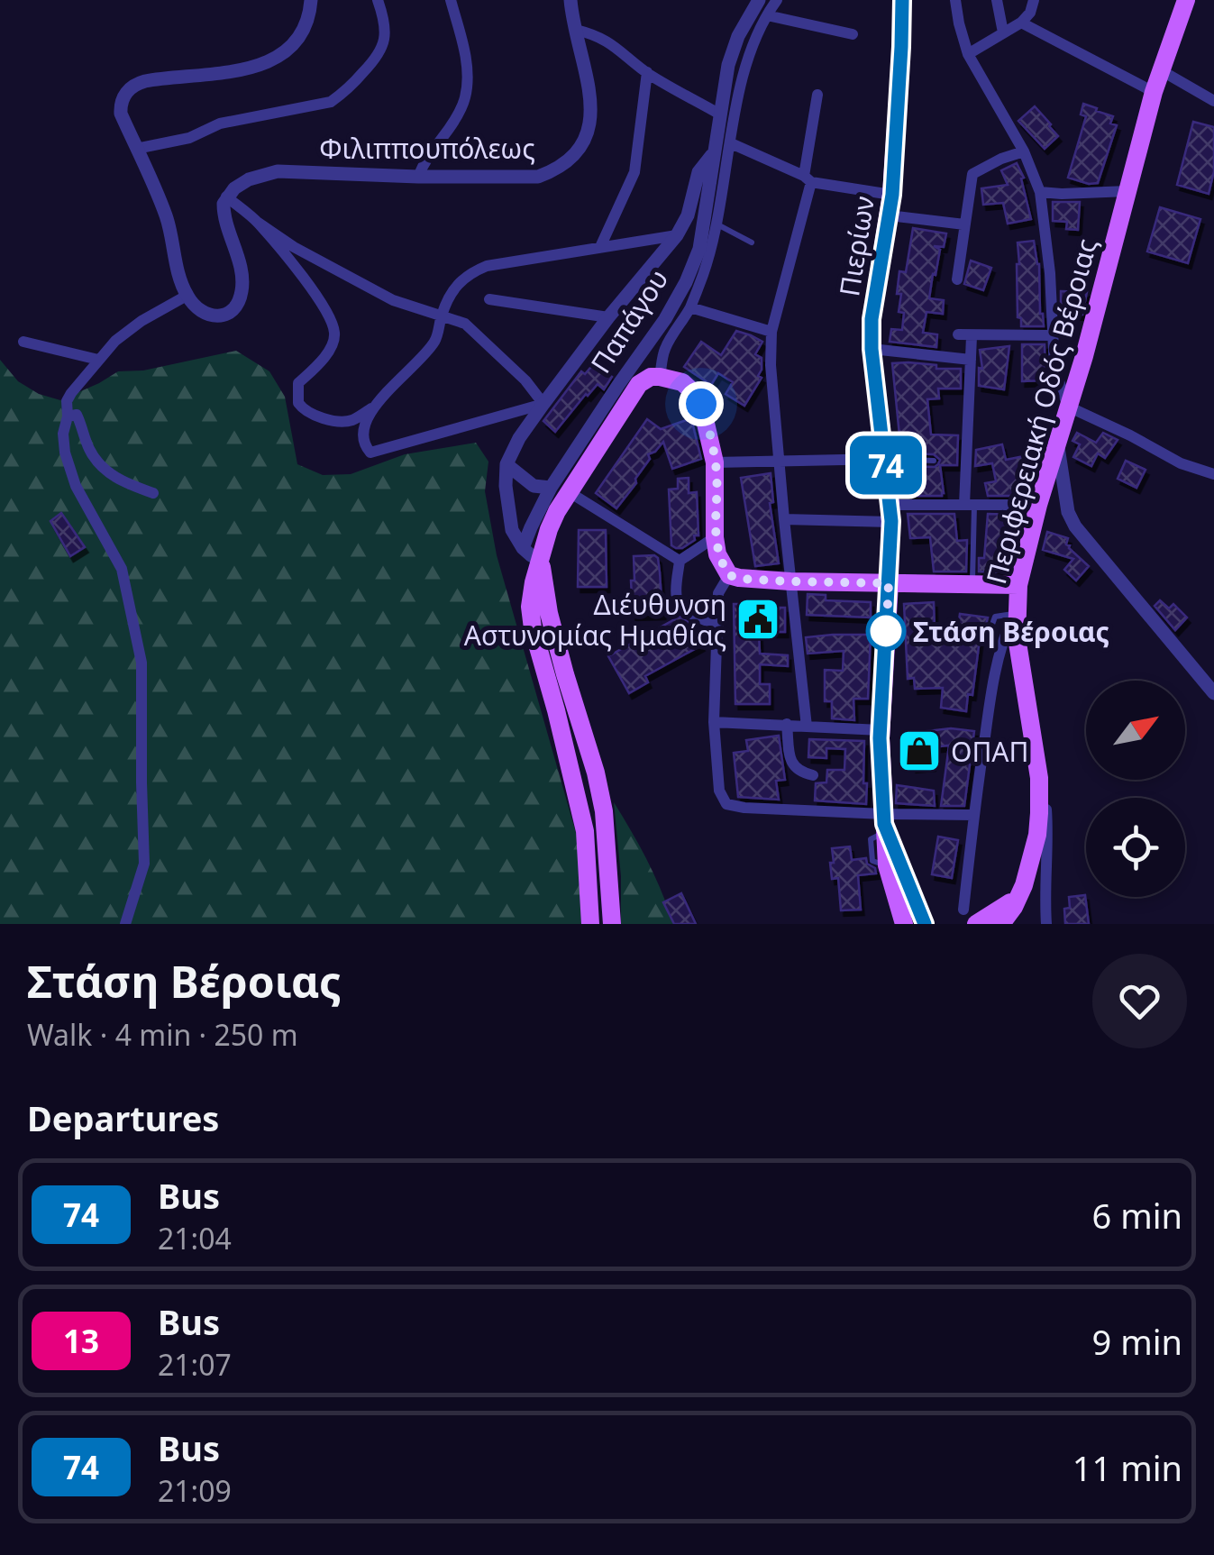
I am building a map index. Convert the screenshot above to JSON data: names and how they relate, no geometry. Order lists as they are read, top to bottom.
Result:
{
  "streets": {
    "main road": ["Πιερίων", "Περιφερειακή Οδός Βέροιας"],
    "street": ["Φιλιππουπόλεως", "Παπάγου"]
  },
  "places": {
    "public building": ["Διέυθυνση Αστυνομίας Ημαθίας"],
    "other": ["Στάση Βέροιας"],
    "shop": ["ΟΠΑΠ"]
  },
  "lines": ["bus line 74"],
  "north": "top right",
  "page": {
    "on_map": "74",
    "heading": [
      ["Στάση Βέροιας", "Walk · 4 min · 250 m"],
      "Departures"
    ],
    "list": [
      {
        "mark": "74",
        "name": "Bus",
        "note": "21:04",
        "value": "6 min"
      },
      {
        "mark": "13",
        "name": "Bus",
        "note": "21:07",
        "value": "9 min"
      },
      {
        "mark": "74",
        "name": "Bus",
        "note": "21:09",
        "value": "11 min"
      }
    ]
  }
}
